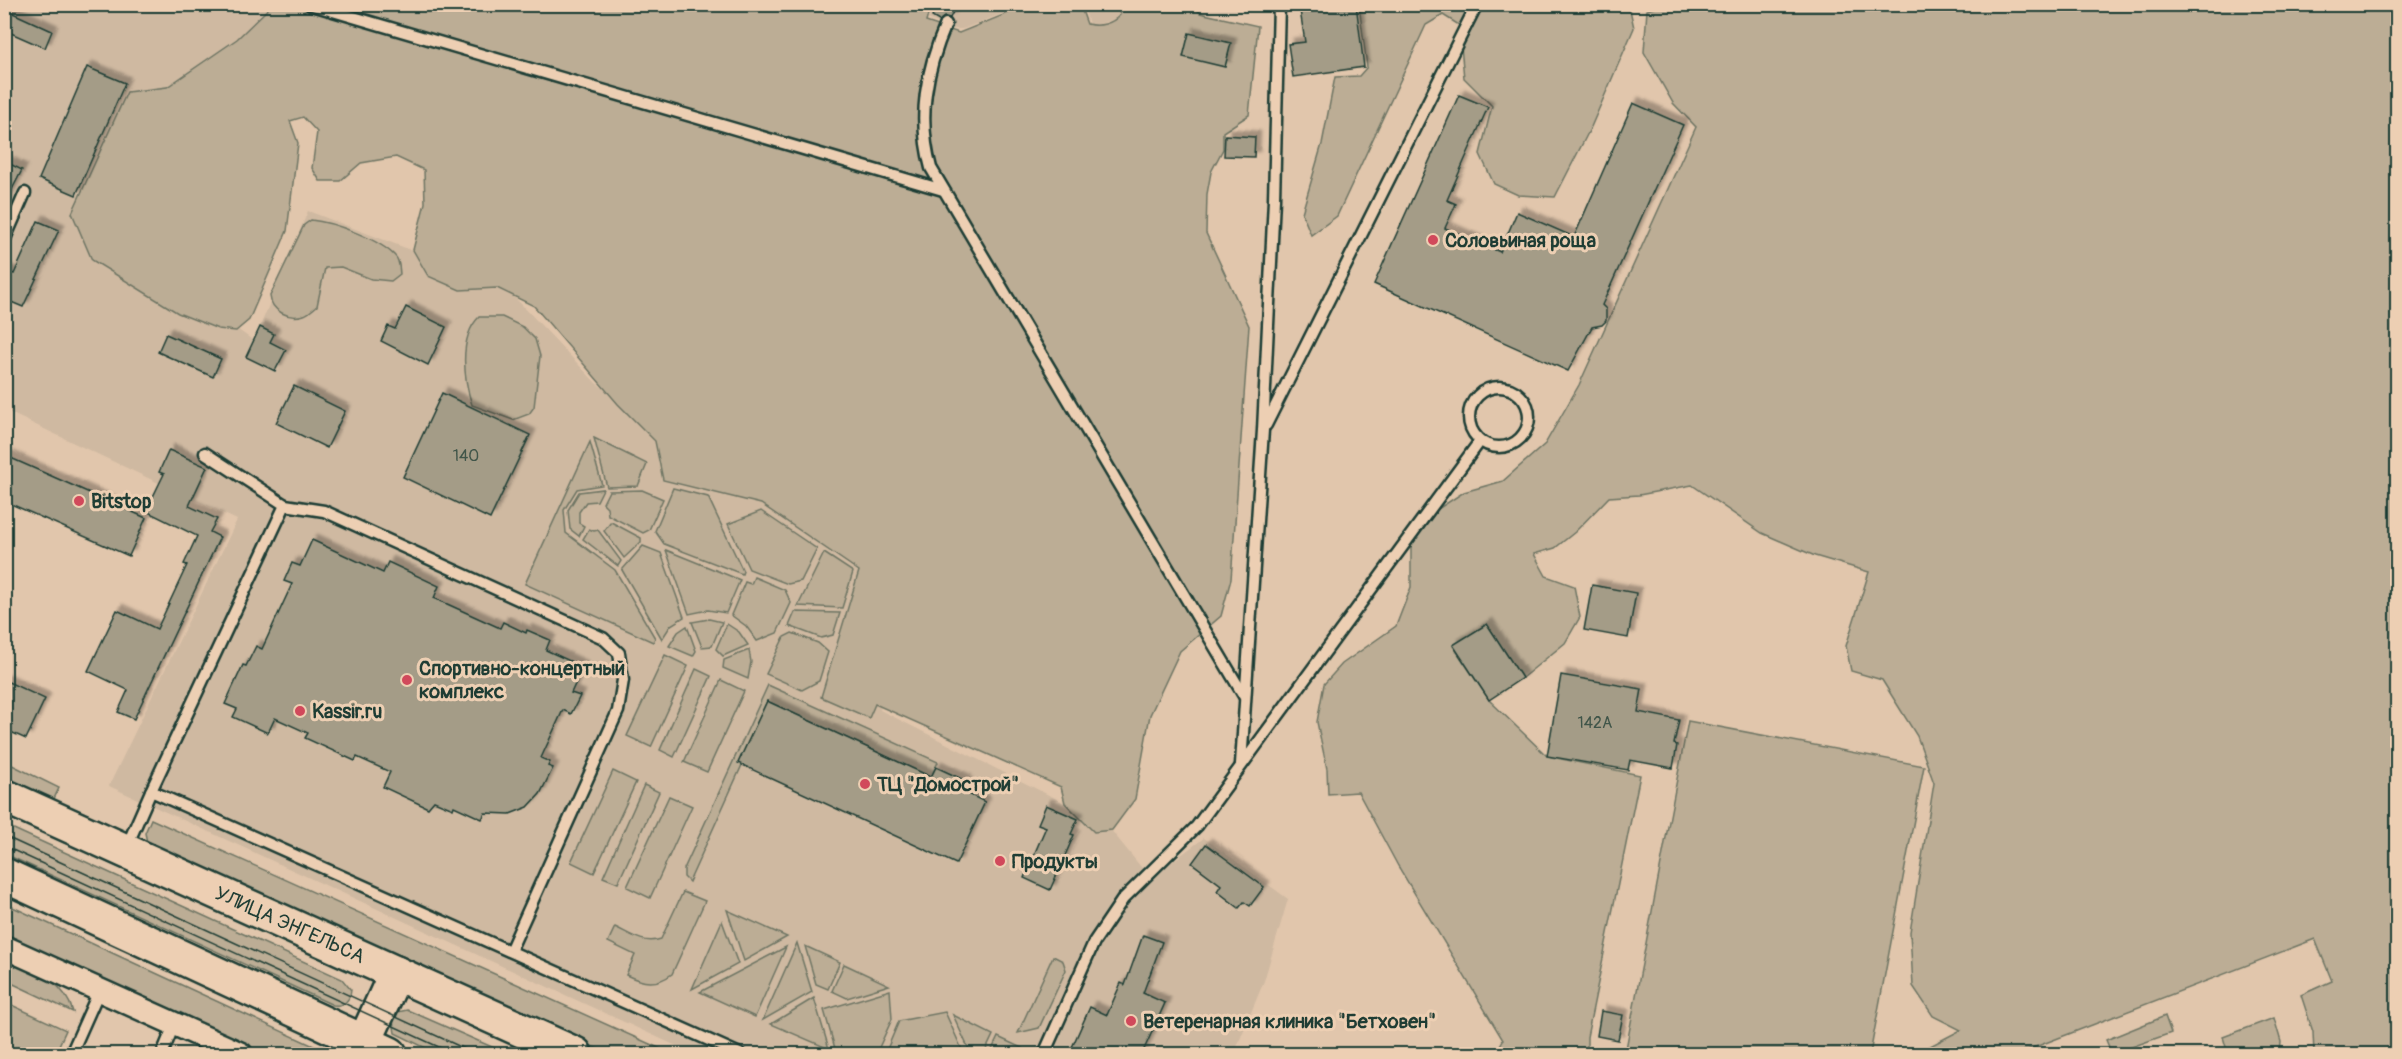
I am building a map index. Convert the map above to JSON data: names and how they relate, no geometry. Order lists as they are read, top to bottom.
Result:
{
  "streets": {
    "main road": ["УЛИЦА ЭНГЕЛЬСА"]
  },
  "places": [
    "Соловьиная роща",
    "Bitstop",
    "Спортивно-концертный комплекс",
    "Kassir.ru",
    "ТЦ \"Домострой\"",
    "Продукты",
    "Ветеренарная клиника \"Бетховен\""
  ],
  "house_numbers": ["140", "142А"]
}
